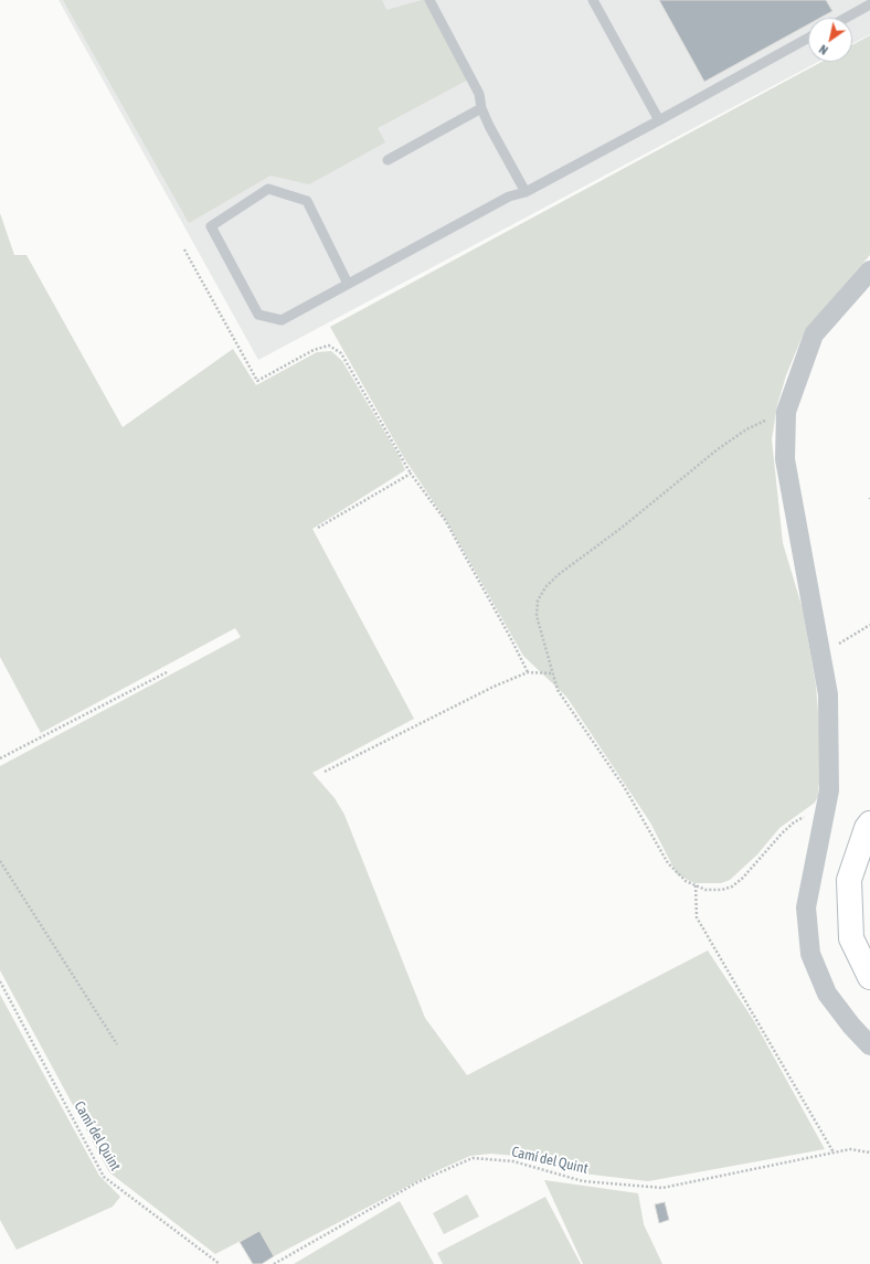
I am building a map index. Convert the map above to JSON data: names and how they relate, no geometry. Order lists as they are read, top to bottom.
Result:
{
  "streets": {
    "path": ["Camí del Quint"]
  },
  "north": "bottom left"
}
